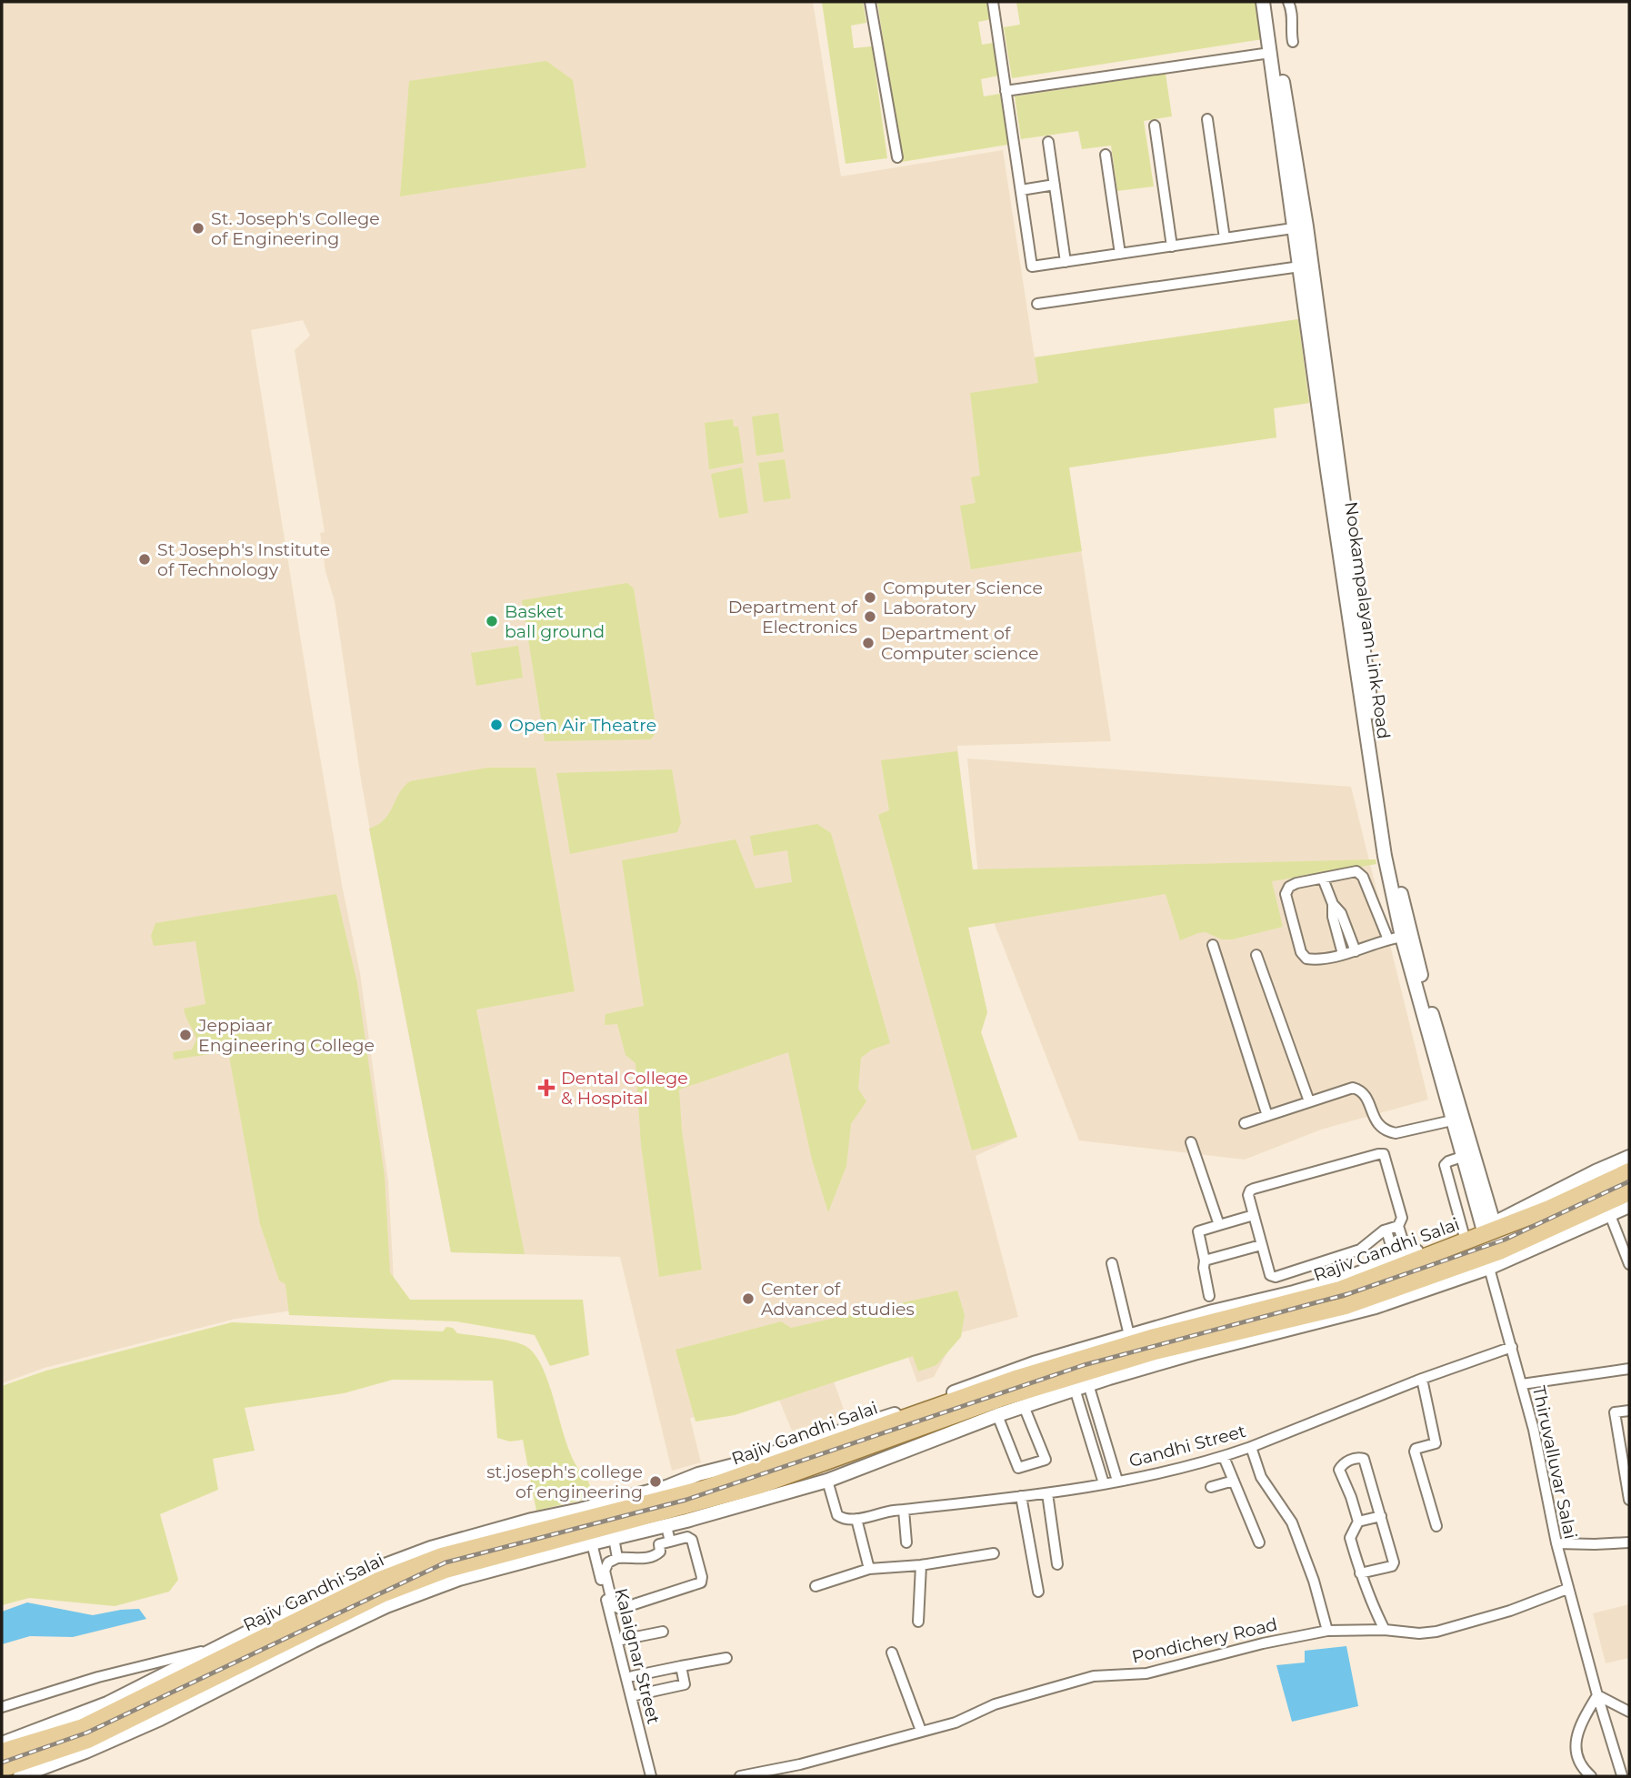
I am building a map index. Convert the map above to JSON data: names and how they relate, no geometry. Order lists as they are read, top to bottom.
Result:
{
  "streets": {
    "main road": ["Rajiv Gandhi Salai"],
    "street": [
      "Nookampalayam Link Road",
      "Gandhi Street",
      "Thiruvalluvar Salai",
      "Pondichery Road",
      "Kalaignar Street"
    ]
  },
  "crossings": [
    ["Nookampalayam Link Road", "Rajiv Gandhi Salai"],
    ["Rajiv Gandhi Salai", "Thiruvalluvar Salai"],
    ["Gandhi Street", "Thiruvalluvar Salai"],
    ["Thiruvalluvar Salai", "Pondichery Road"]
  ],
  "places": {
    "other": [
      "St. Joseph's College of Engineering",
      "St Joseph's Institute of Technology",
      "Computer Science Laboratory",
      "Department of Electronics",
      "Basket ball ground",
      "Department of Computer science",
      "Open Air Theatre",
      "Jeppiaar Engineering College",
      "Center of Advanced studies",
      "st.joseph's college of engineering"
    ],
    "health": ["Dental College & Hospital"]
  }
}
